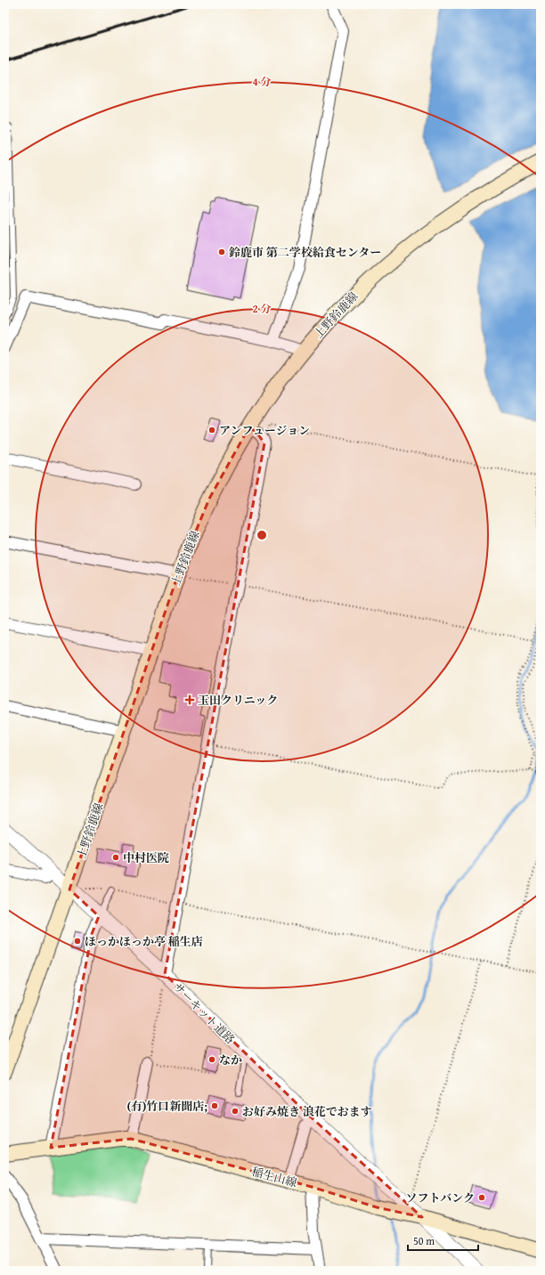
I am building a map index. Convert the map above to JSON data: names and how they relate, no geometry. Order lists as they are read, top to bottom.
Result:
{
  "streets": {
    "main road": ["上野鈴鹿線", "稲生山線"],
    "street": ["サーキット道路"]
  },
  "crossings": [
    ["上野鈴鹿線", "サーキット道路"],
    ["サーキット道路", "稲生山線"]
  ],
  "places": {
    "other": [
      "鈴鹿市 第二学校給食センター",
      "アンフュージョン",
      "中村医院",
      "ほっかほっか亭 稲生店",
      "なか",
      "(有)竹口新聞店;",
      "お好み焼き 浪花でおます",
      "ソフトバンク"
    ],
    "health": ["玉田クリニック"]
  },
  "scale_bar": "50 m",
  "rings": ["4 分", "2 分"]
}
